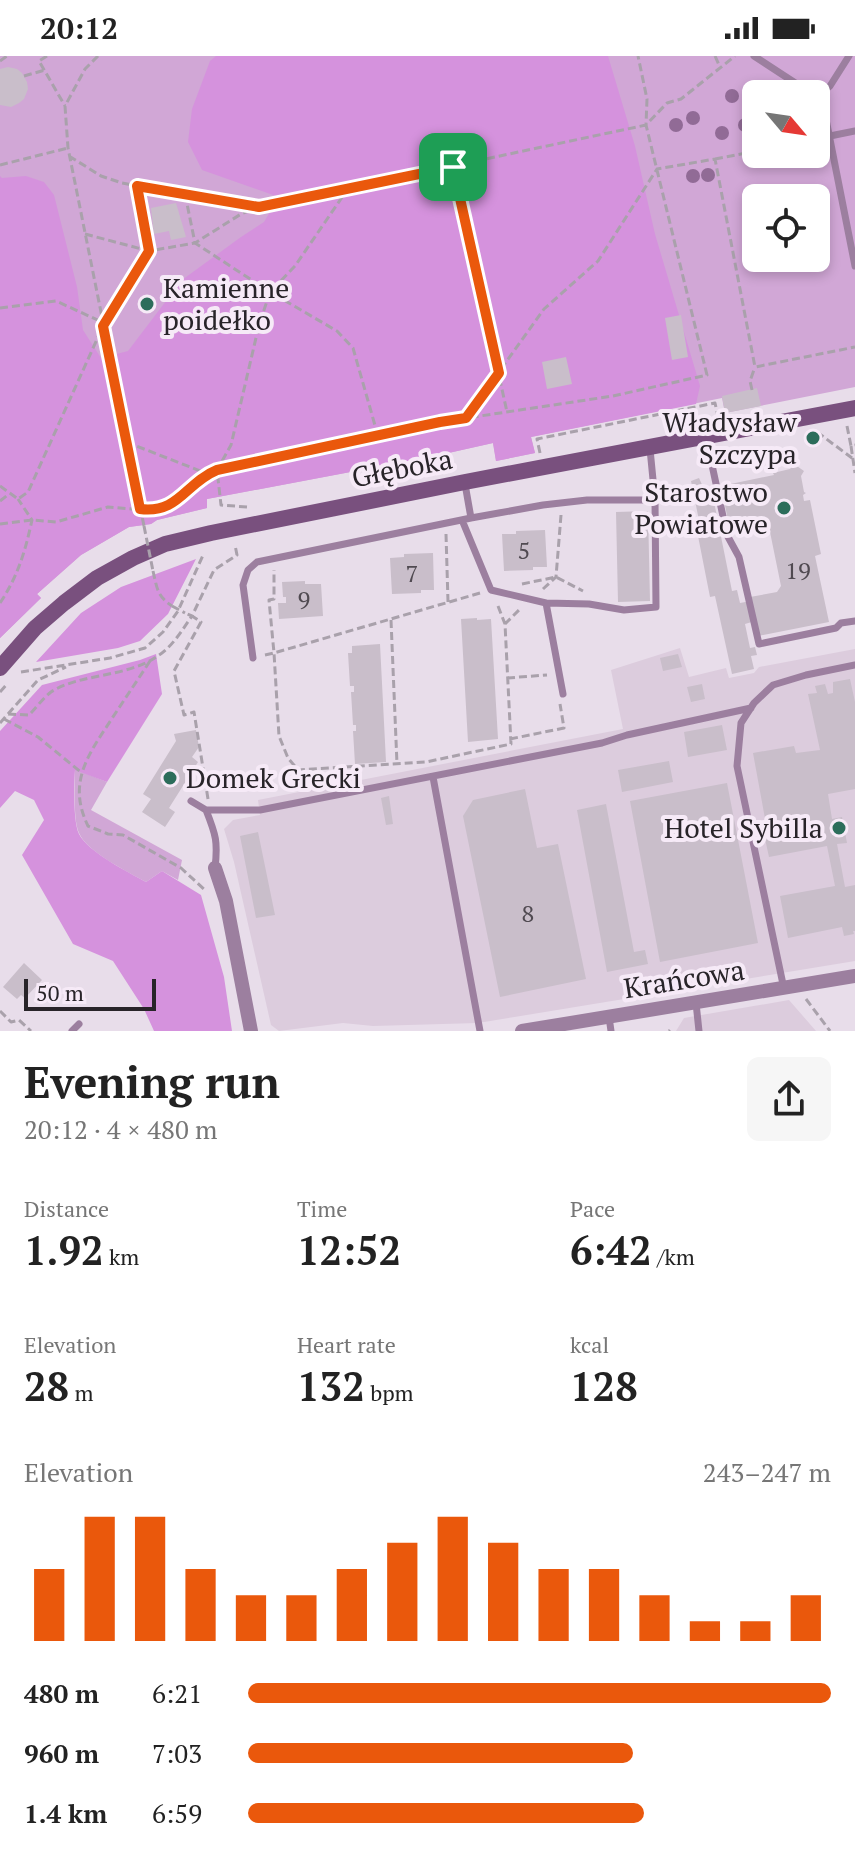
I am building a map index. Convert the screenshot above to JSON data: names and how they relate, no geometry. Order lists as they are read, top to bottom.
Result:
{
  "streets": {
    "main road": ["Głęboka"],
    "street": ["Krańcowa"]
  },
  "places": [
    "Kamienne poidełko",
    "Władysław Szczypa",
    "Starostwo Powiatowe",
    "Domek Grecki",
    "Hotel Sybilla"
  ],
  "house_numbers": [
    "5",
    "19",
    "7",
    "9",
    "8"
  ],
  "scale_bar": "50 m",
  "north": "bottom right",
  "page": {
    "status": "20:12",
    "scale": "50 m",
    "heading": ["Evening run", "20:12 · 4 × 480 m"],
    "stats": [
      ["Distance", "1.92 km"],
      ["Time", "12:52"],
      ["Pace", "6:42 /km"],
      ["Elevation", "28 m"],
      ["Heart rate", "132 bpm"],
      ["kcal", "128"]
    ],
    "chart": ["Elevation", "243–247 m"],
    "list": [
      {
        "name": "480 m",
        "note": "6:21"
      },
      {
        "name": "960 m",
        "note": "7:03"
      },
      {
        "name": "1.4 km",
        "note": "6:59"
      }
    ]
  }
}
